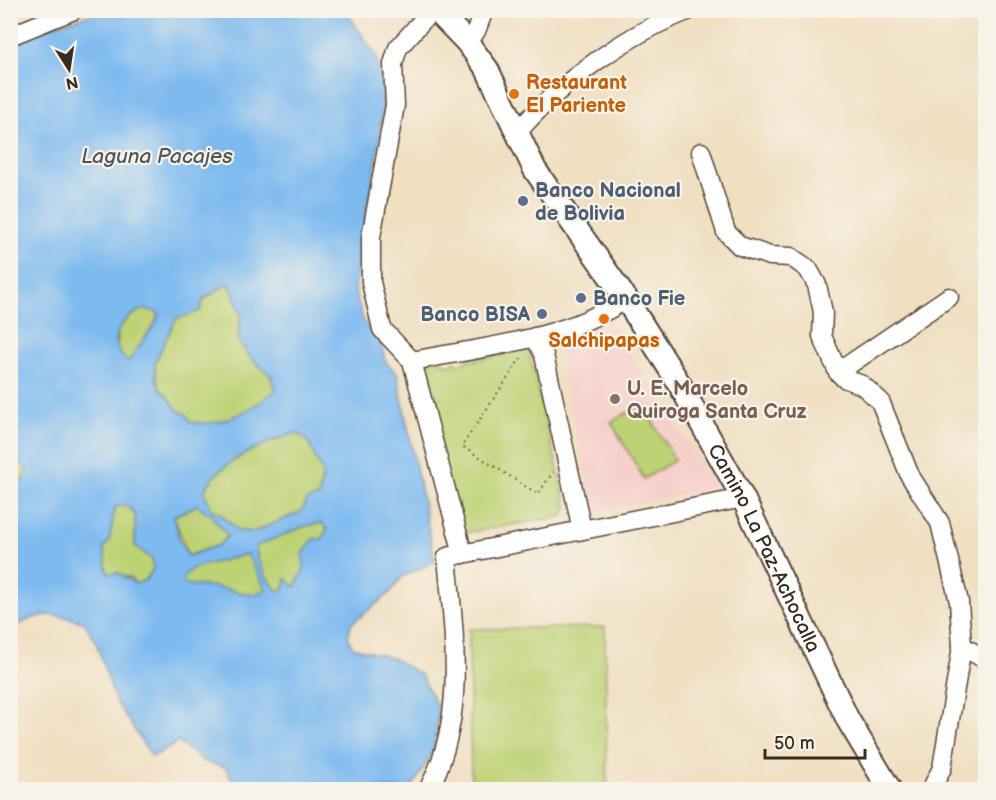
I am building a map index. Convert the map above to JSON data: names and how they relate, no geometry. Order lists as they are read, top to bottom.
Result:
{
  "streets": {
    "main road": ["Camino La Paz-Achocalla"]
  },
  "water": ["Laguna Pacajes"],
  "places": [
    "Restaurant El Pariente",
    "Banco Nacional de Bolivia",
    "Banco Fie",
    "Banco BISA",
    "Salchipapas",
    "U. E. Marcelo Quiroga Santa Cruz"
  ],
  "scale_bar": "50 m",
  "north": "bottom"
}
